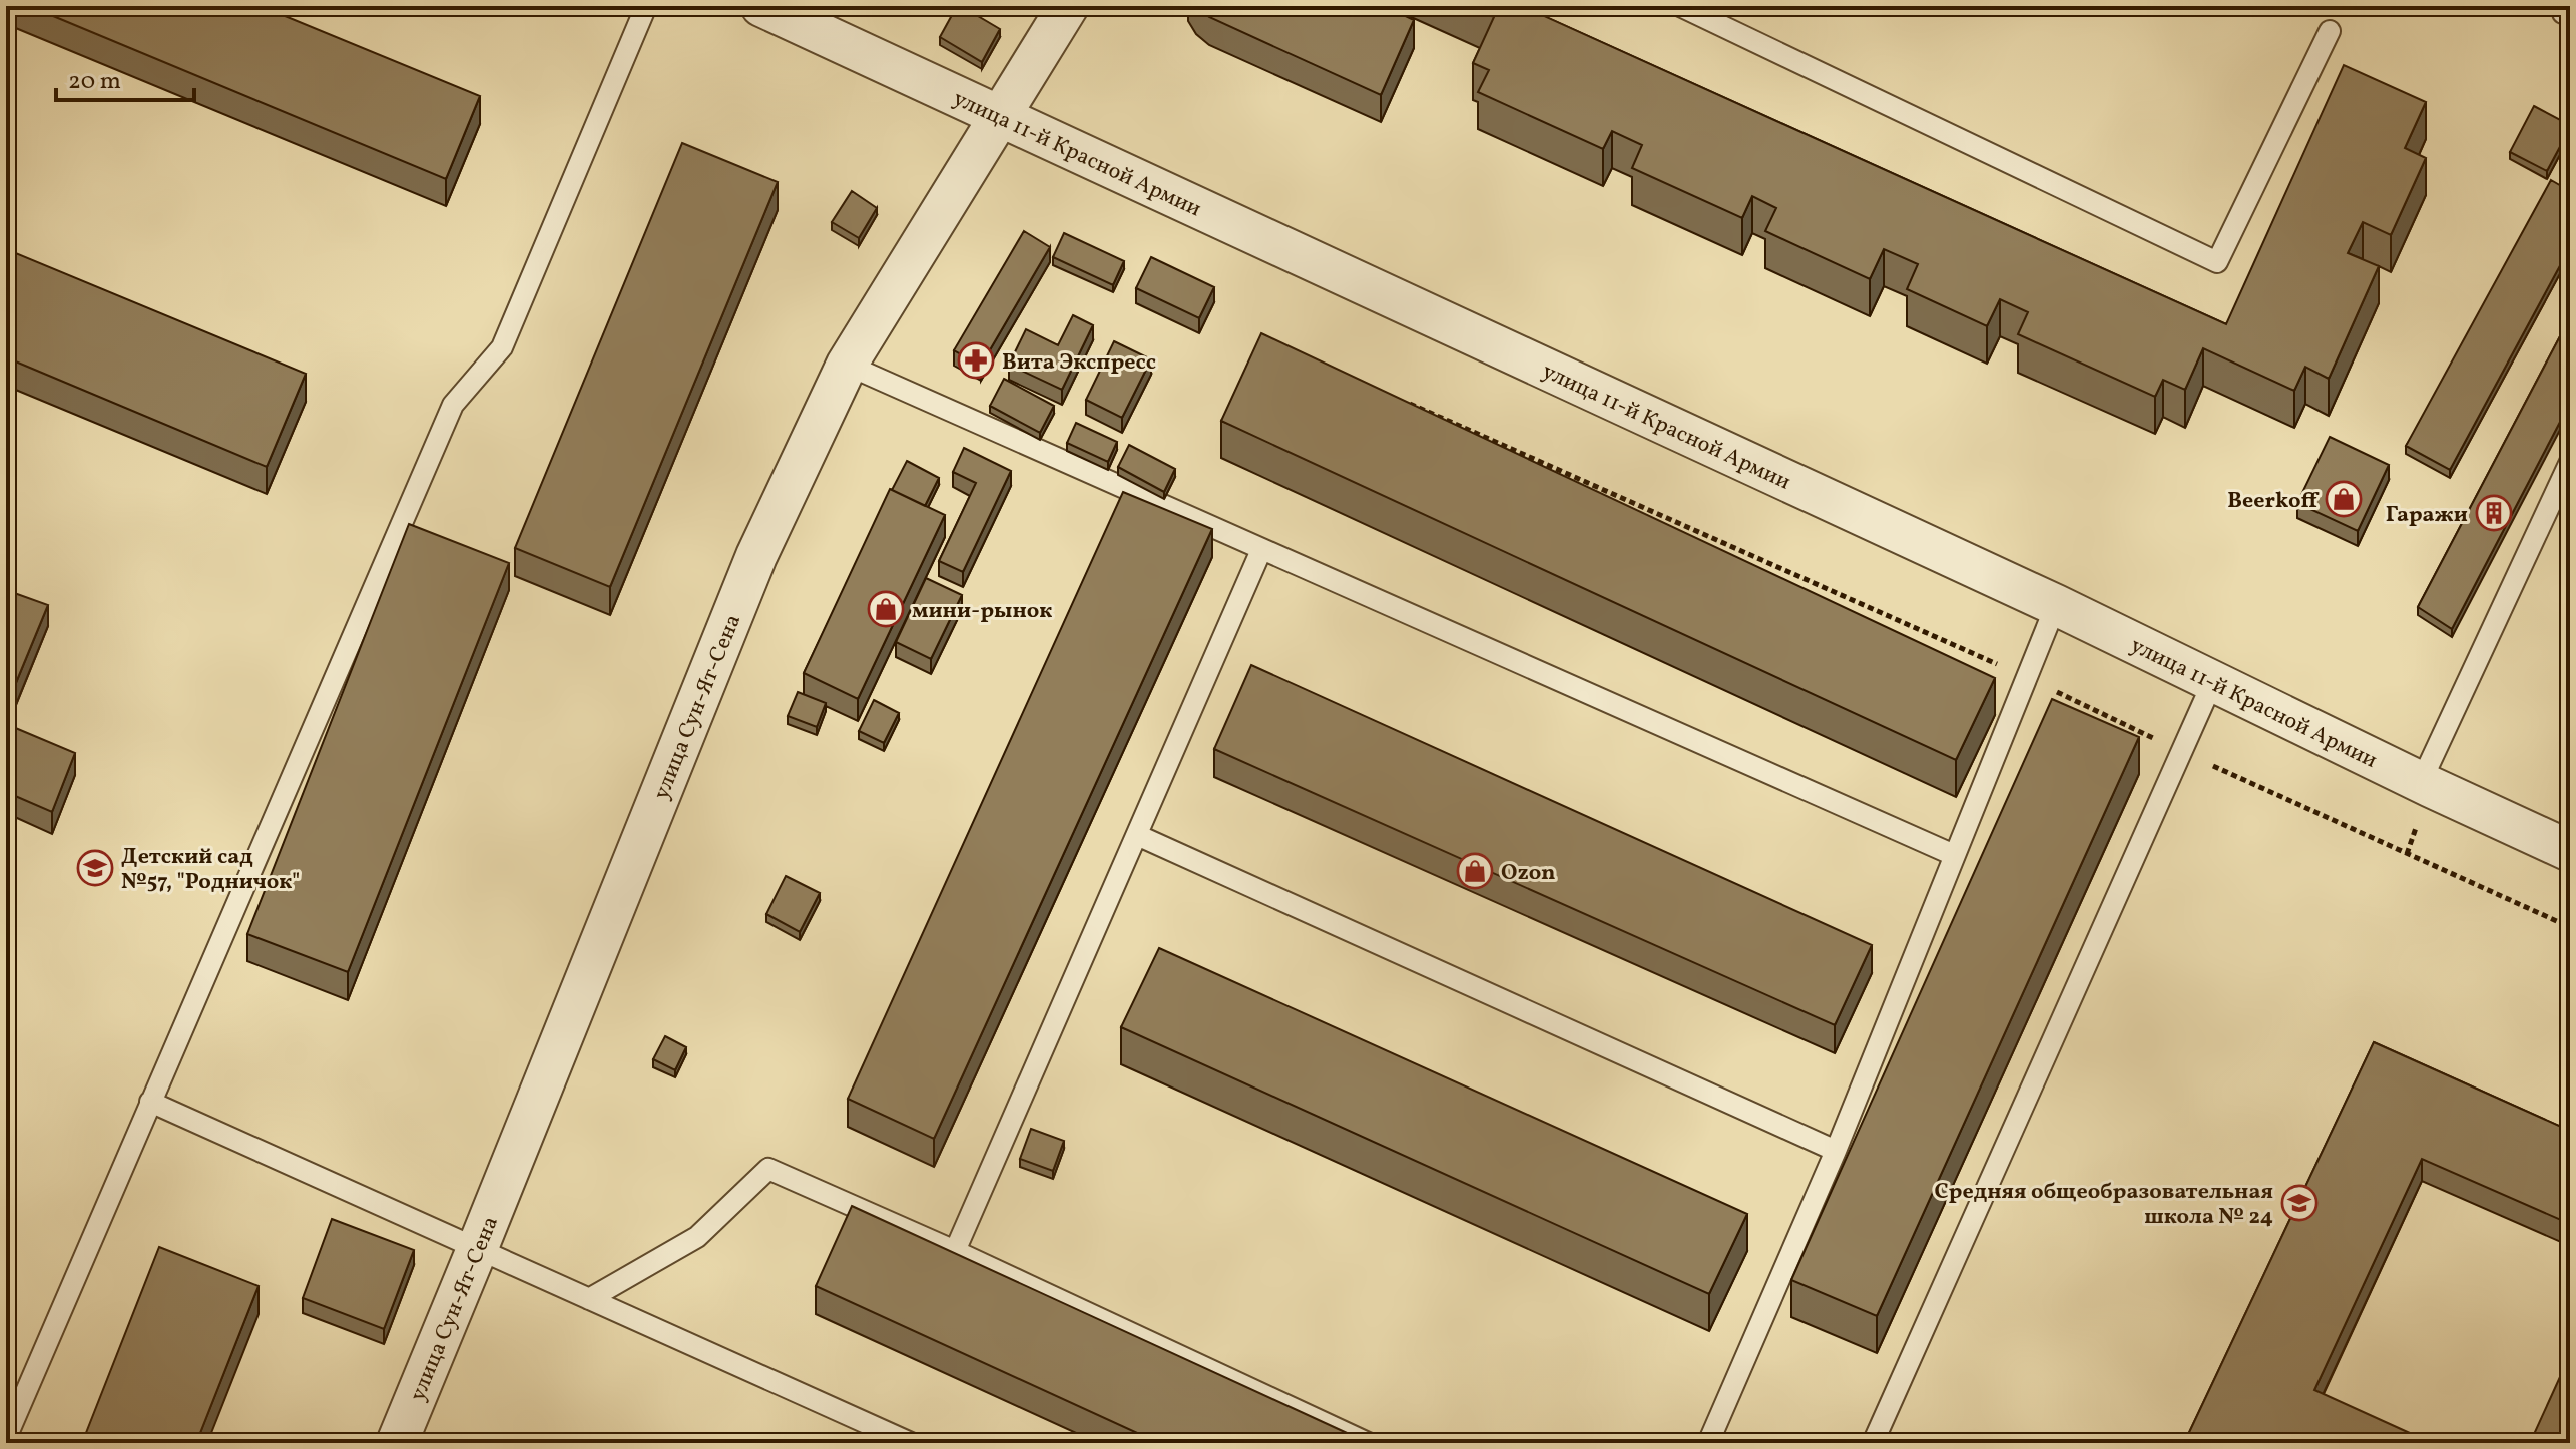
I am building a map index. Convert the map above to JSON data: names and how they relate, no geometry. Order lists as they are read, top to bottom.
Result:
{
  "streets": {
    "street": ["улица 11-й Красной Армии", "улица Сун-Ят-Сена"]
  },
  "crossings": [
    ["улица 11-й Красной Армии", "улица Сун-Ят-Сена"]
  ],
  "places": {
    "pharmacy": ["Вита Экспресс"],
    "shop": ["Beerkoff", "мини-рынок", "Ozon"],
    "building": ["Гаражи"],
    "school or university": ["Детский сад №57, \"Родничок\"", "Средняя общеобразовательная школа № 24"]
  },
  "scale_bar": "20 m"
}
